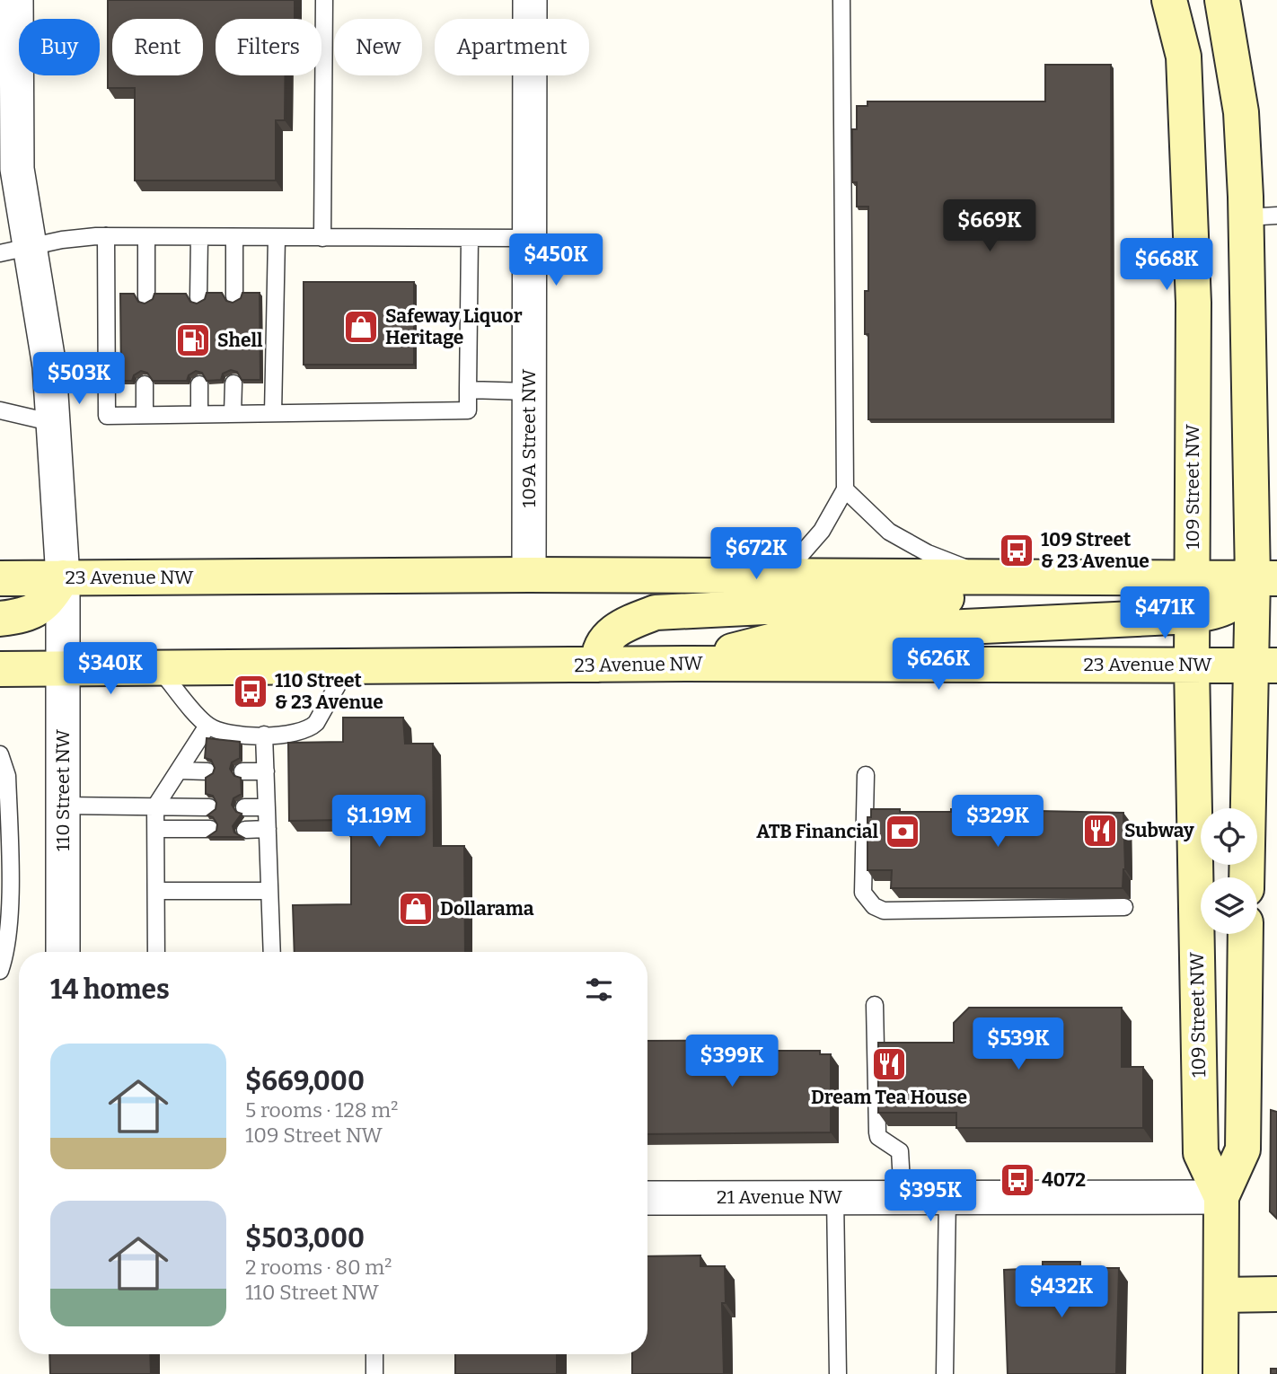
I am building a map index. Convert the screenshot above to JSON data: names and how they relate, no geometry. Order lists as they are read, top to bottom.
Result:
{
  "streets": {
    "main road": ["109 Street NW", "23 Avenue NW"],
    "street": ["109A Street NW", "110 Street NW", "21 Avenue NW"]
  },
  "crossings": [
    ["109A Street NW", "23 Avenue NW"],
    ["109 Street NW", "23 Avenue NW"],
    ["109 Street NW", "21 Avenue NW"],
    ["23 Avenue NW", "110 Street NW"]
  ],
  "places": {
    "shop": ["Safeway Liquor Heritage", "Dollarama"],
    "fuel station": ["Shell"],
    "bus stop": ["109 Street & 23 Avenue", "110 Street & 23 Avenue", "4072"],
    "restaurant": ["Subway", "Dream Tea House"],
    "bank": ["ATB Financial"]
  },
  "page": {
    "chip": [
      "Buy",
      "Rent",
      "Filters",
      "New",
      "Apartment"
    ],
    "price": [
      "$669K",
      "$450K",
      "$668K",
      "$503K",
      "$672K",
      "$471K",
      "$626K",
      "$340K",
      "$1.19M",
      "$329K",
      "$539K",
      "$399K",
      "$395K",
      "$432K"
    ],
    "heading": "14 homes",
    "list": [
      {
        "name": "$669,000",
        "note": "5 rooms · 128 m² · 109 Street NW"
      },
      {
        "name": "$503,000",
        "note": "2 rooms · 80 m² · 110 Street NW"
      }
    ]
  }
}
